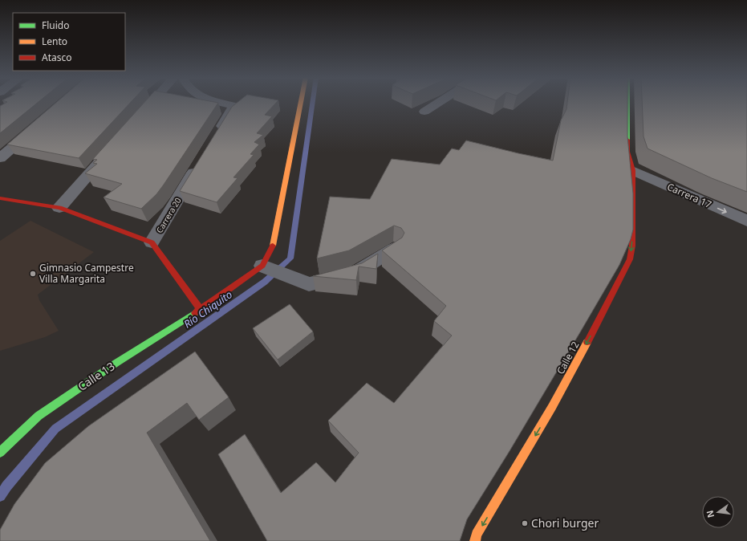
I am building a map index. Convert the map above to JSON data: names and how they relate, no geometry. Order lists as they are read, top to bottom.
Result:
{
  "streets": {
    "street": [
      "Carrera 17",
      "Carrera 20",
      "Calle 12",
      "Calle 13"
    ]
  },
  "crossings": [
    ["Carrera 17", "Calle 12"]
  ],
  "one_way": ["Carrera 17", "Calle 12"],
  "water": ["Río Chiquito"],
  "places": ["Gimnasio Campestre Villa Margarita", "Chori burger"],
  "legend": ["Fluido", "Lento", "Atasco"],
  "north": "left"
}
